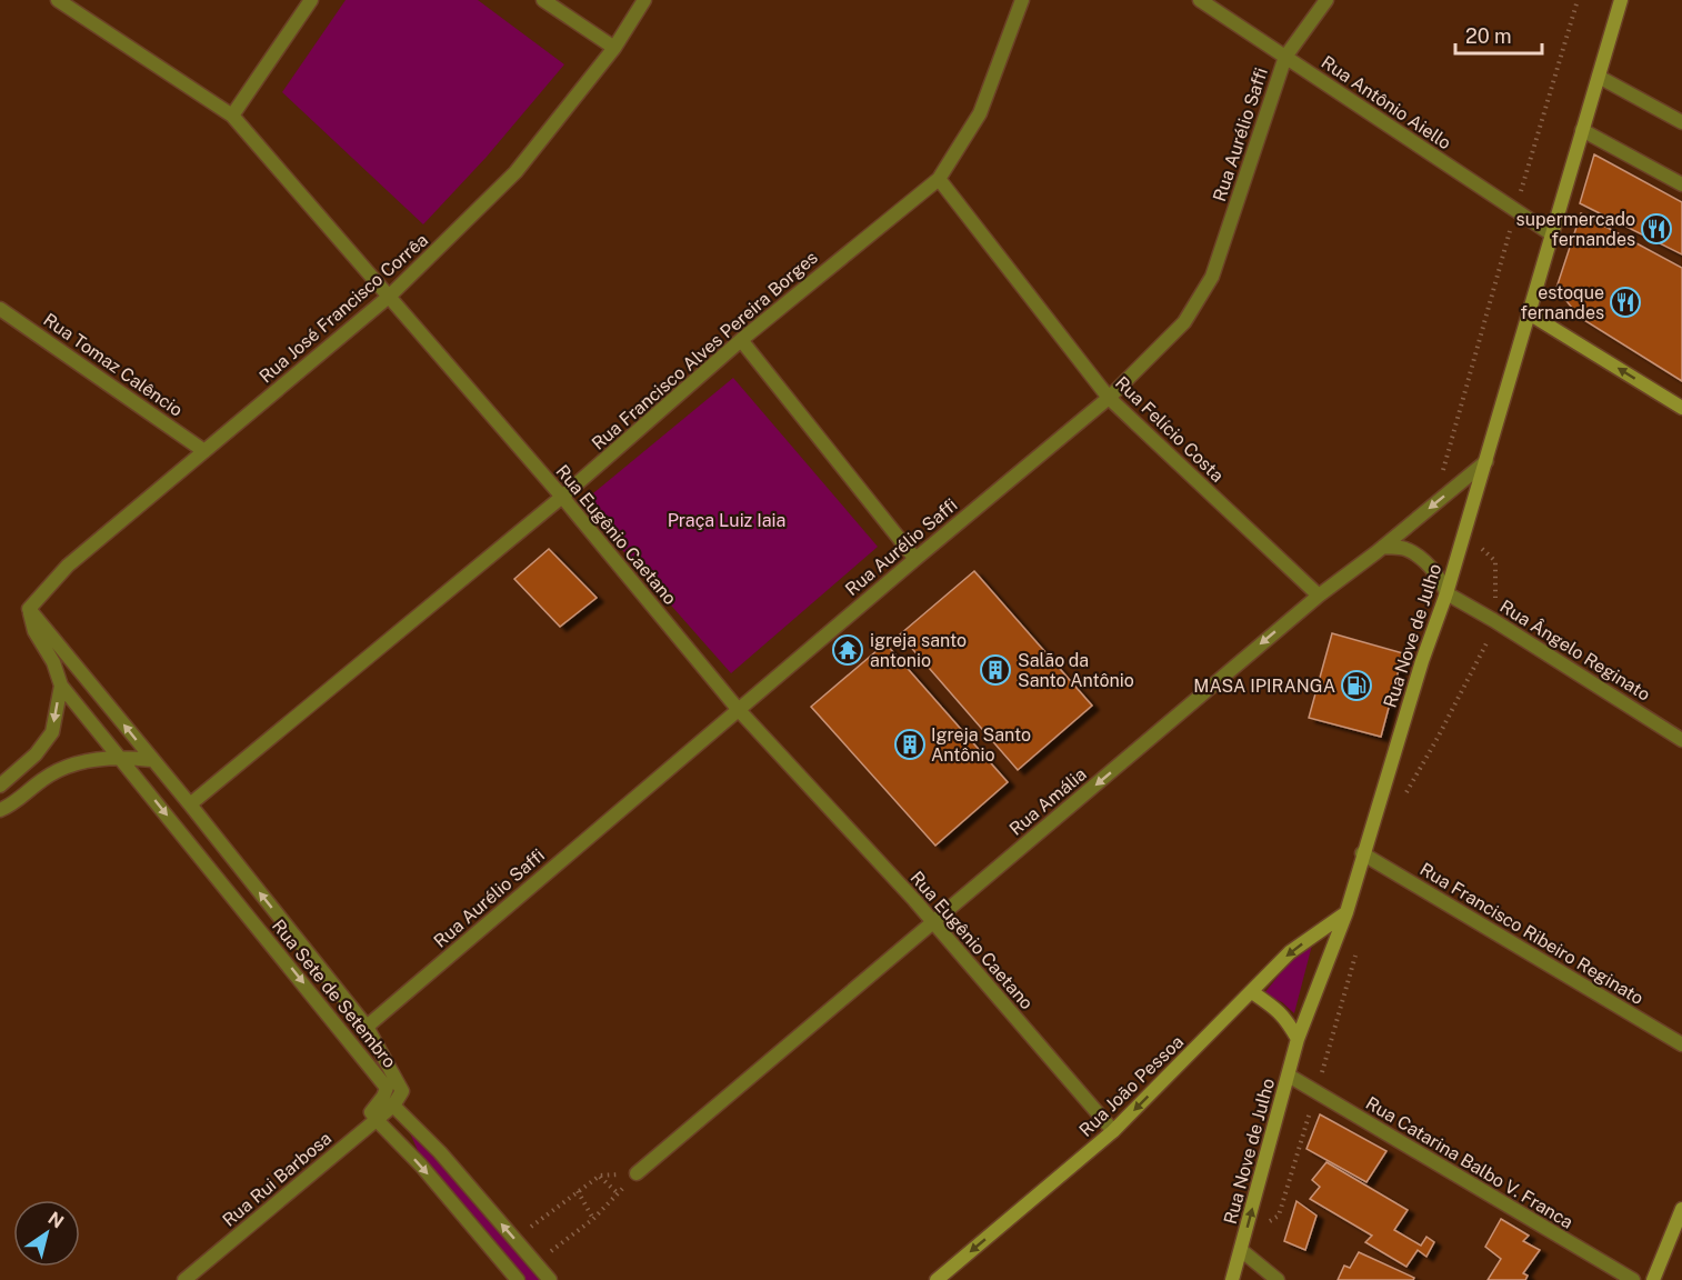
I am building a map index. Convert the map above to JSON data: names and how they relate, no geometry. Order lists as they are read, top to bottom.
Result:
{
  "streets": {
    "main road": ["Rua Nove de Julho", "Rua João Pessoa"],
    "street": [
      "Rua Antônio Aiello",
      "Rua Aurélio Saffi",
      "Rua José Francisco Corrêa",
      "Rua Francisco Alves Pereira Borges",
      "Rua Tomaz Calêncio",
      "Rua Felício Costa",
      "Rua Eugênio Caetano",
      "Rua Ângelo Reginato",
      "Rua Amália",
      "Rua Francisco Ribeiro Reginato",
      "Rua Sete de Setembro",
      "Rua Catarina Balbo V. Franca",
      "Rua Rui Barbosa"
    ]
  },
  "crossings": [
    ["Rua Antônio Aiello", "Rua Aurélio Saffi"],
    ["Rua Antônio Aiello", "Rua Nove de Julho"],
    ["Rua Aurélio Saffi", "Rua Felício Costa"],
    ["Rua Aurélio Saffi", "Rua Eugênio Caetano"],
    ["Rua Aurélio Saffi", "Rua Sete de Setembro"],
    ["Rua José Francisco Corrêa", "Rua Tomaz Calêncio"],
    ["Rua José Francisco Corrêa", "Rua Eugênio Caetano"],
    ["Rua José Francisco Corrêa", "Rua Sete de Setembro"],
    ["Rua Francisco Alves Pereira Borges", "Rua Felício Costa"],
    ["Rua Francisco Alves Pereira Borges", "Rua Eugênio Caetano"],
    ["Rua Francisco Alves Pereira Borges", "Rua Sete de Setembro"],
    ["Rua Felício Costa", "Rua Amália"],
    ["Rua Eugênio Caetano", "Rua Amália"],
    ["Rua Eugênio Caetano", "Rua João Pessoa"],
    ["Rua Nove de Julho", "Rua Ângelo Reginato"],
    ["Rua Nove de Julho", "Rua Amália"],
    ["Rua Nove de Julho", "Rua Francisco Ribeiro Reginato"],
    ["Rua Nove de Julho", "Rua João Pessoa"],
    ["Rua Nove de Julho", "Rua Catarina Balbo V. Franca"],
    ["Rua Sete de Setembro", "Rua Rui Barbosa"]
  ],
  "one_way": ["Rua Amália", "Rua João Pessoa"],
  "parks": ["Praça Luiz Iaia"],
  "places": {
    "restaurant": ["supermercado fernandes", "estoque fernandes"],
    "temple": ["igreja santo antonio"],
    "building": ["Salão da Santo Antônio", "Igreja Santo Antônio"],
    "fuel station": ["MASA IPIRANGA"]
  },
  "scale_bar": "20 m",
  "north": "top right"
}
